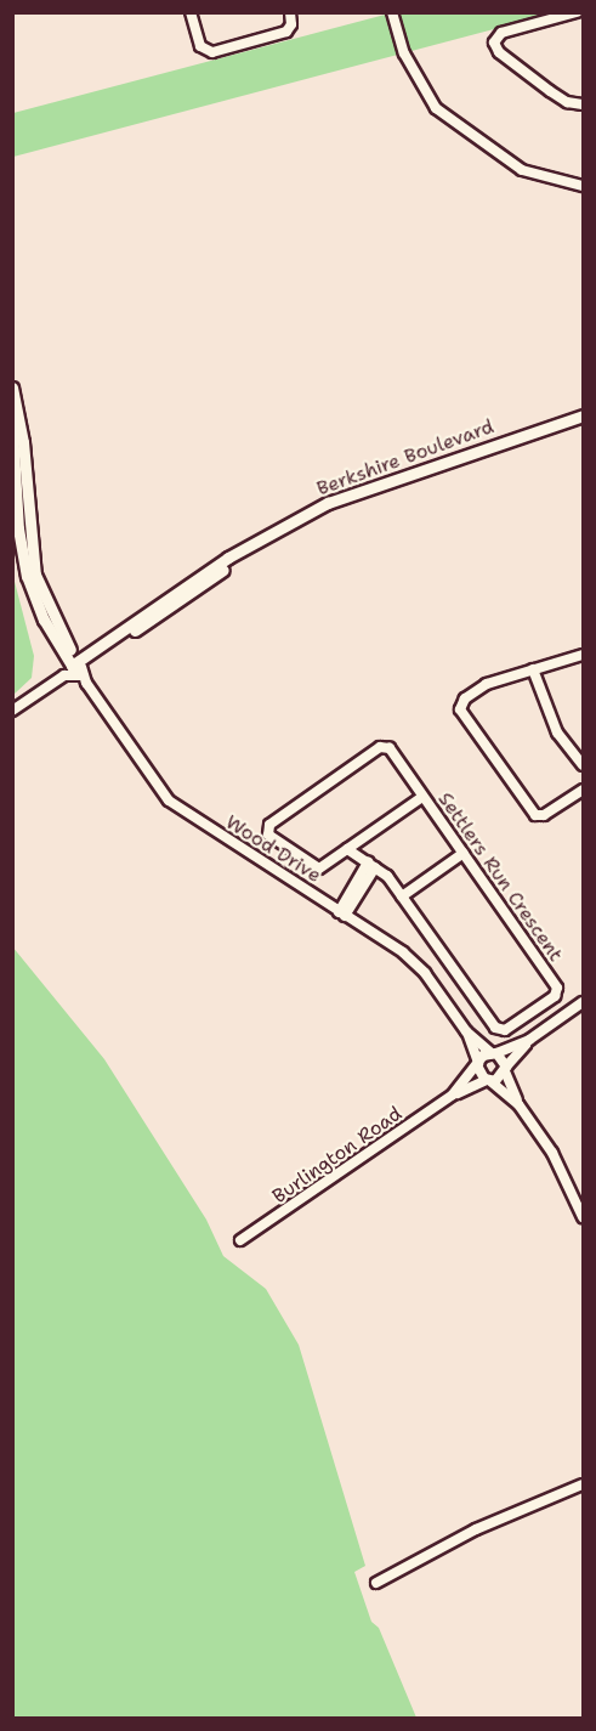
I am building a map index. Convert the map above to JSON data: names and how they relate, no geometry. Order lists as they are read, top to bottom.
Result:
{
  "streets": {
    "street": [
      "Berkshire Boulevard",
      "Wood Drive",
      "Settlers Run Crescent",
      "Burlington Road"
    ]
  },
  "crossings": [
    ["Berkshire Boulevard", "Wood Drive"],
    ["Wood Drive", "Burlington Road"]
  ]
}
